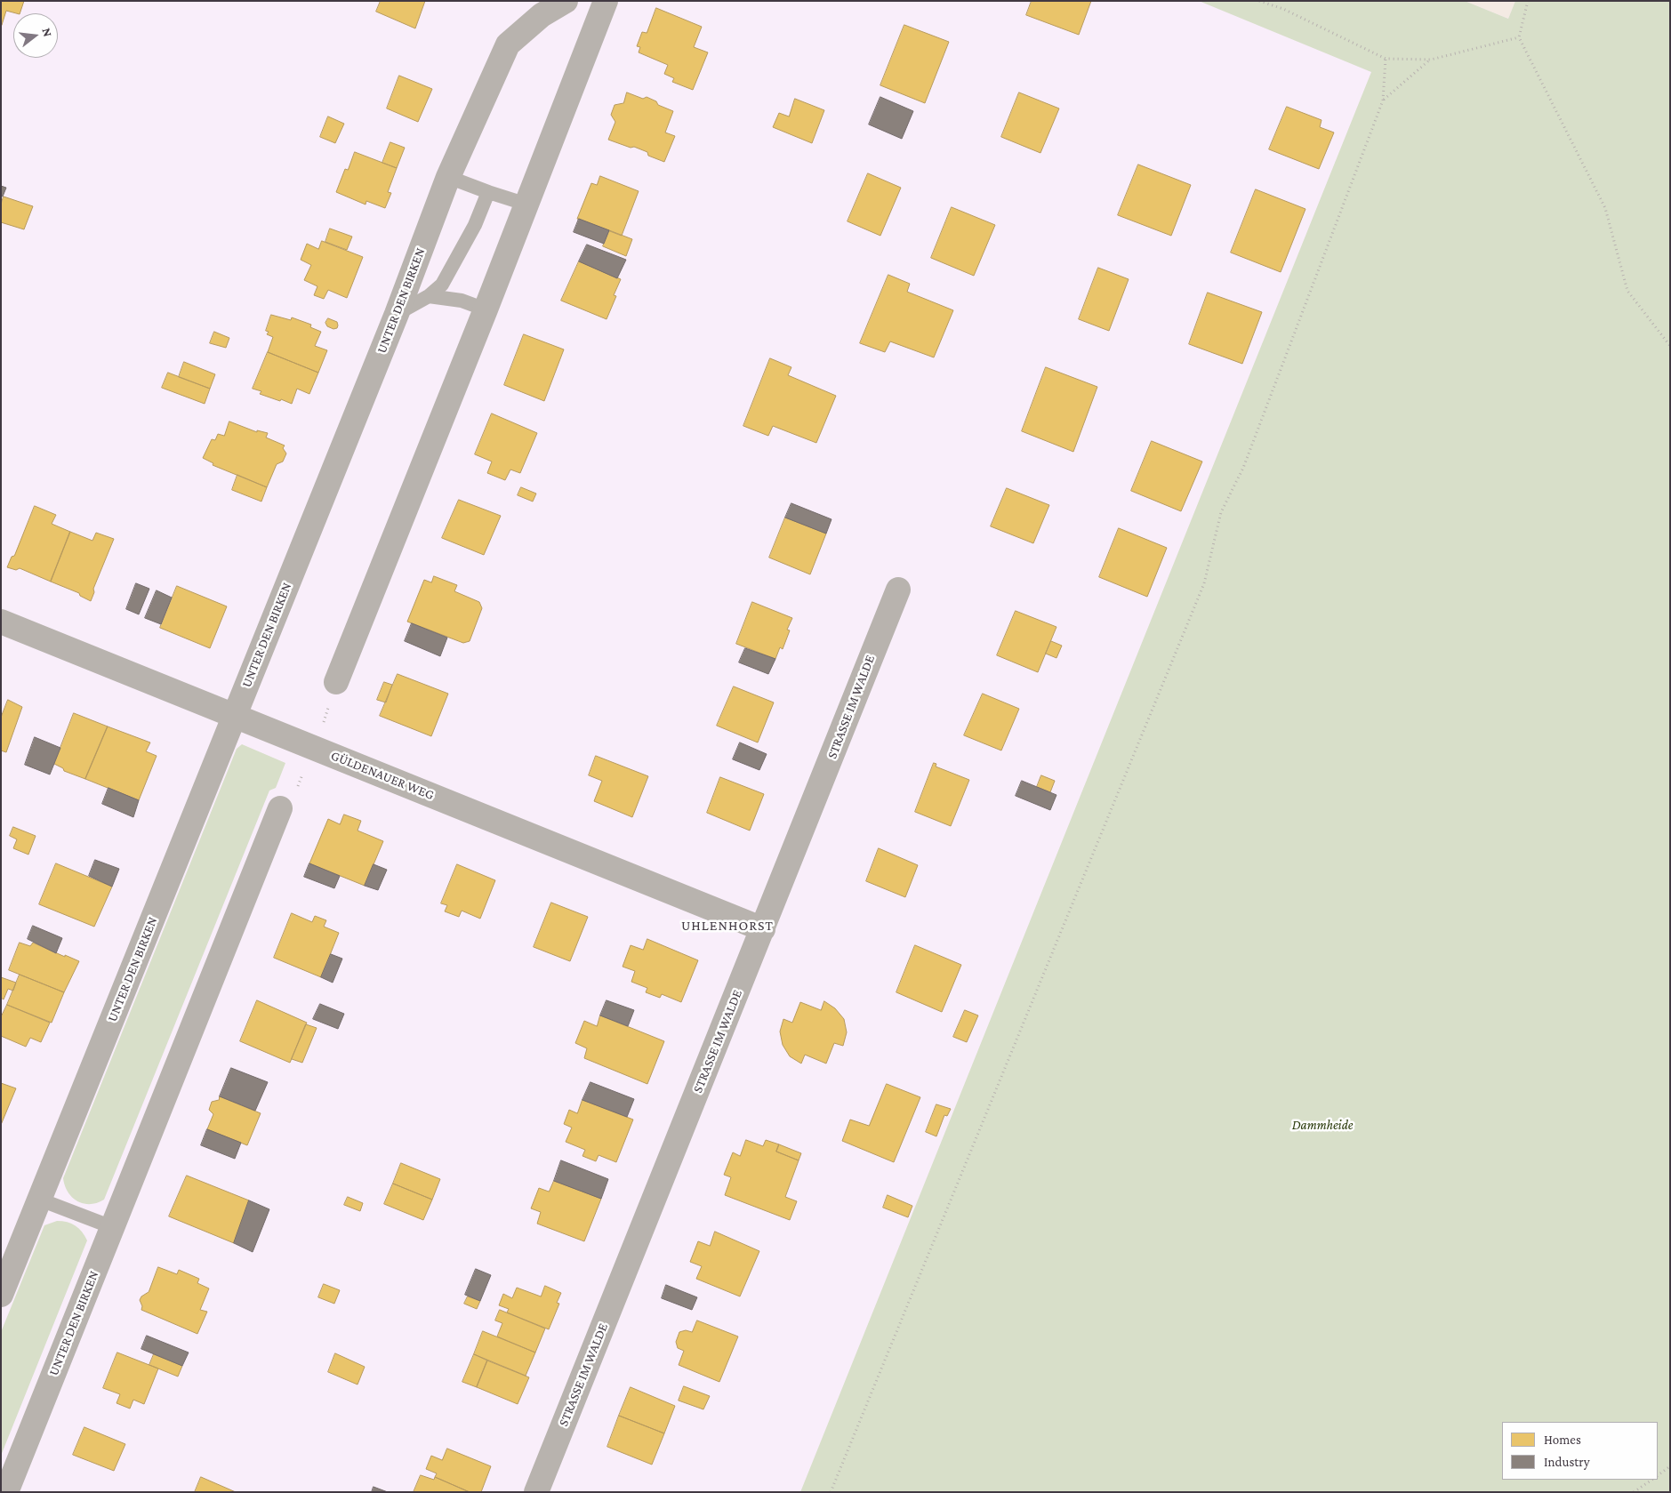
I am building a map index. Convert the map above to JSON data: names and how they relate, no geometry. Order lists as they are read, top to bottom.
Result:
{
  "streets": {
    "street": ["UNTER DEN BIRKEN", "STRASSE IM WALDE", "GÜLDENAUER WEG"]
  },
  "crossings": [
    ["UNTER DEN BIRKEN", "GÜLDENAUER WEG"],
    ["STRASSE IM WALDE", "GÜLDENAUER WEG"]
  ],
  "districts": ["UHLENHORST"],
  "parks": ["Dammheide"],
  "legend": ["Homes", "Industry"],
  "north": "right"
}
